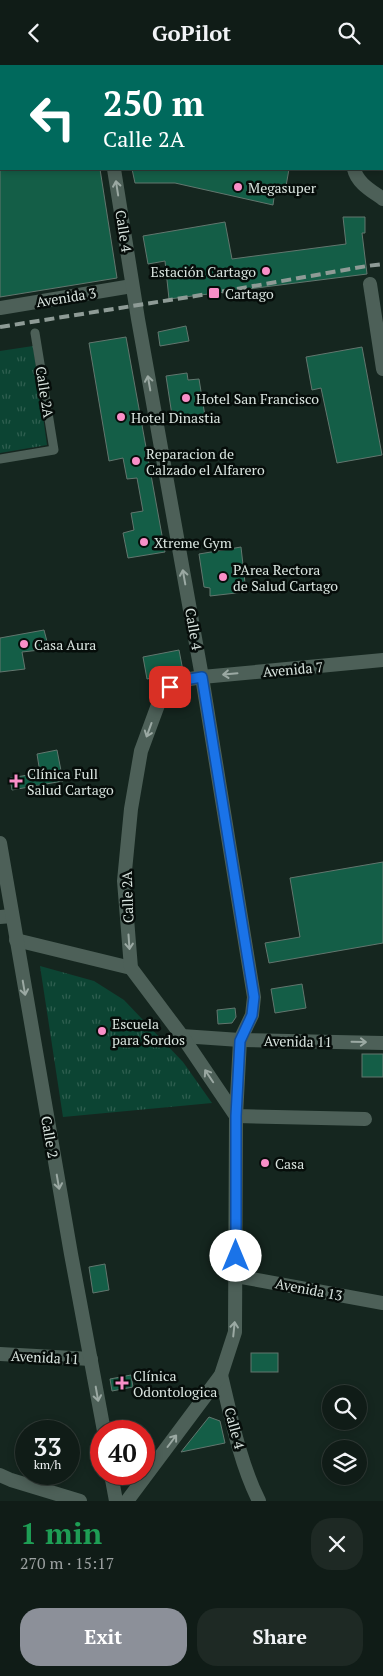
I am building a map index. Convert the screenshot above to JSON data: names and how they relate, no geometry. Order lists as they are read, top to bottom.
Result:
{
  "streets": {
    "street": [
      "Calle 4",
      "Avenida 3",
      "Calle 2A",
      "Avenida 7",
      "Avenida 11",
      "Calle 2",
      "Avenida 13"
    ]
  },
  "crossings": [
    ["Calle 4", "Avenida 3"],
    ["Calle 4", "Calle 2A"],
    ["Calle 4", "Avenida 7"],
    ["Calle 4", "Avenida 11"],
    ["Calle 4", "Avenida 13"],
    ["Calle 2A", "Avenida 7"],
    ["Avenida 11", "Calle 2"]
  ],
  "one_way": [
    "Calle 4",
    "Calle 2A",
    "Avenida 7",
    "Calle 2"
  ],
  "places": {
    "other": [
      "Megasuper",
      "Estación Cartago",
      "Hotel San Francisco",
      "Hotel Dinastia",
      "Reparacion de Calzado el Alfarero",
      "Xtreme Gym",
      "PArea Rectora de Salud Cartago",
      "Casa Aura",
      "Escuela para Sordos",
      "Casa"
    ],
    "transit": ["Cartago"],
    "health": ["Clínica Full Salud Cartago", "Clínica Odontologica"]
  },
  "page": {
    "header": "GoPilot",
    "turn": ["250 m", "Calle 2A"],
    "speed": "33 km/h",
    "limit": "40",
    "heading": ["1 min", "270 m · 15:17"],
    "buttons": ["Exit", "Share"]
  }
}
